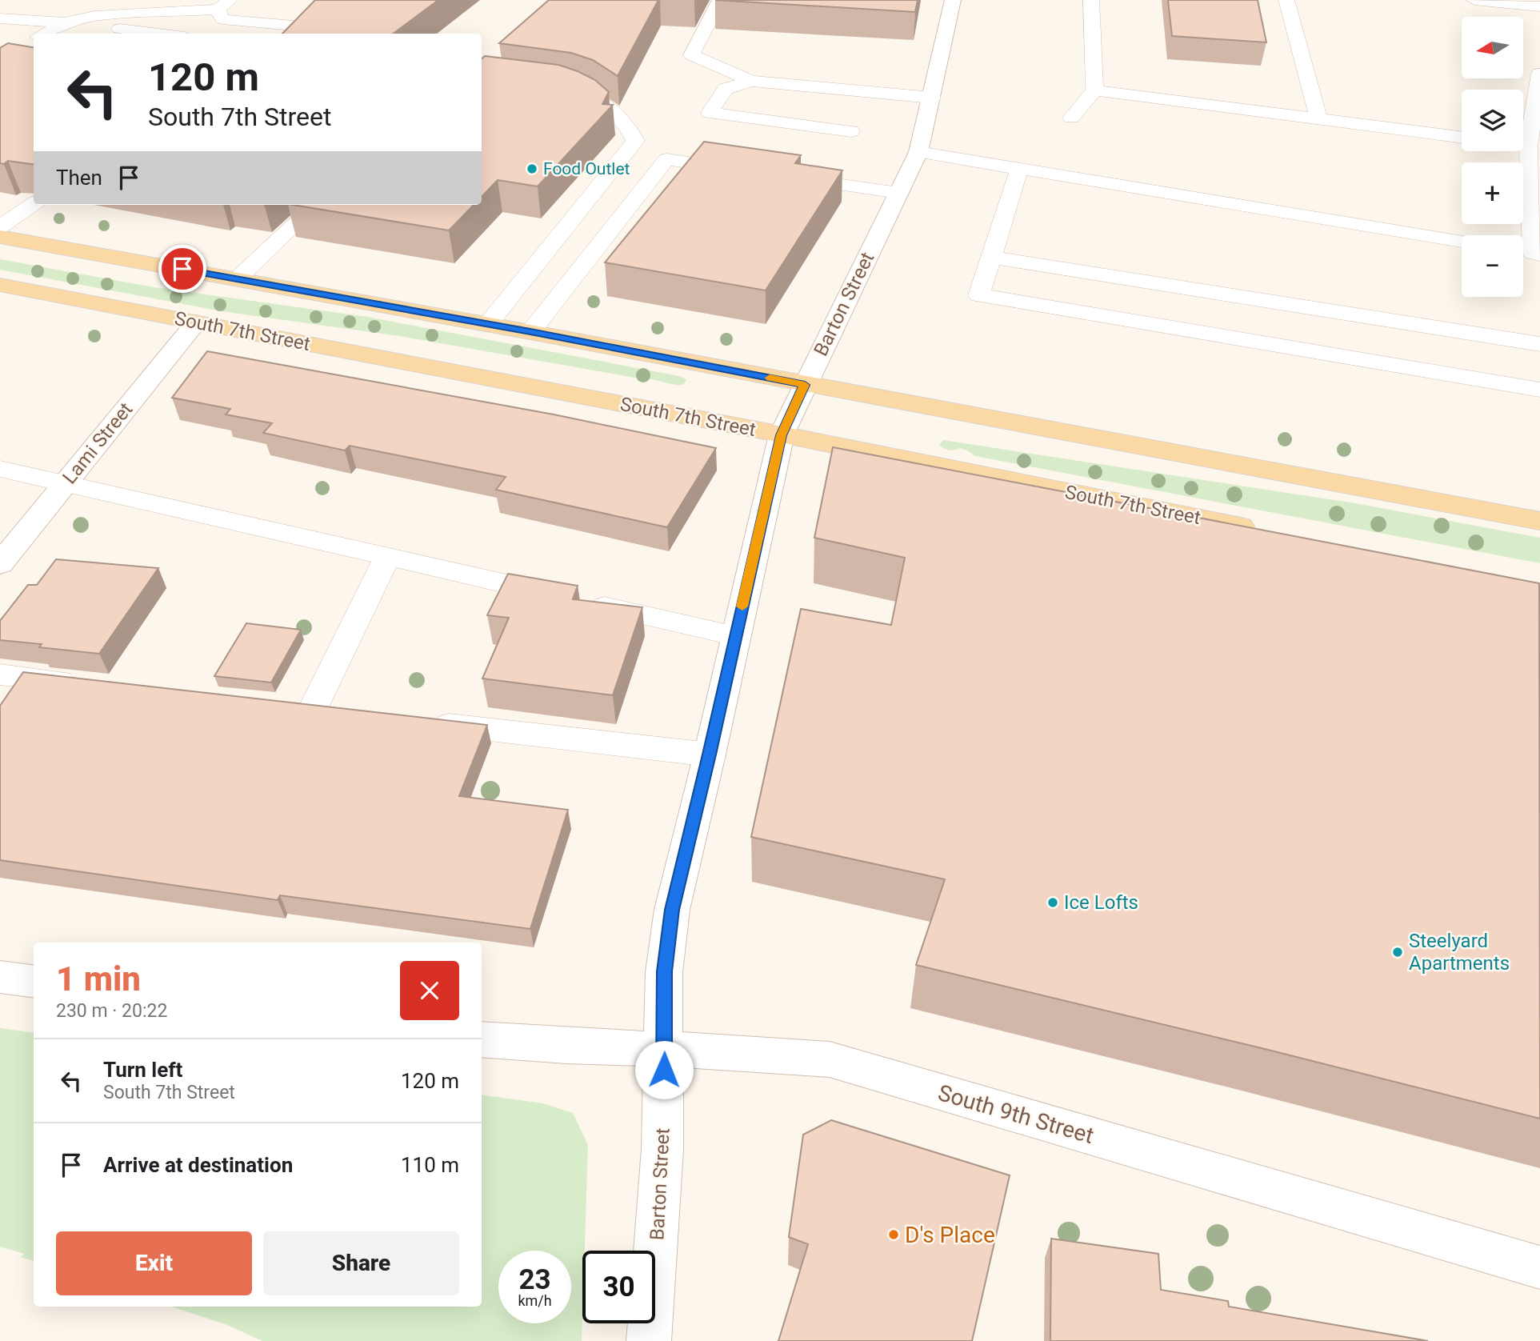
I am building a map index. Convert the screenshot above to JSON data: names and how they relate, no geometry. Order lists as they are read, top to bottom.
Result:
{
  "streets": {
    "main road": ["South 7th Street"],
    "street": ["Barton Street", "Lami Street", "South 9th Street"]
  },
  "crossings": [
    ["Barton Street", "South 7th Street"],
    ["Barton Street", "South 9th Street"],
    ["South 7th Street", "Lami Street"]
  ],
  "places": [
    "Food Outlet",
    "Ice Lofts",
    "Steelyard Apartments",
    "D's Place"
  ],
  "north": "left",
  "page": {
    "map_buttons": ["+", "−"],
    "turn": ["120 m", "South 7th Street"],
    "then": "Then",
    "heading": ["1 min", "230 m · 20:22"],
    "list": [
      {
        "name": "Turn left",
        "note": "South 7th Street",
        "value": "120 m"
      },
      {
        "name": "Arrive at destination",
        "value": "110 m"
      }
    ],
    "buttons": ["Exit", "Share"],
    "speed": "23 km/h",
    "limit": "30"
  }
}
